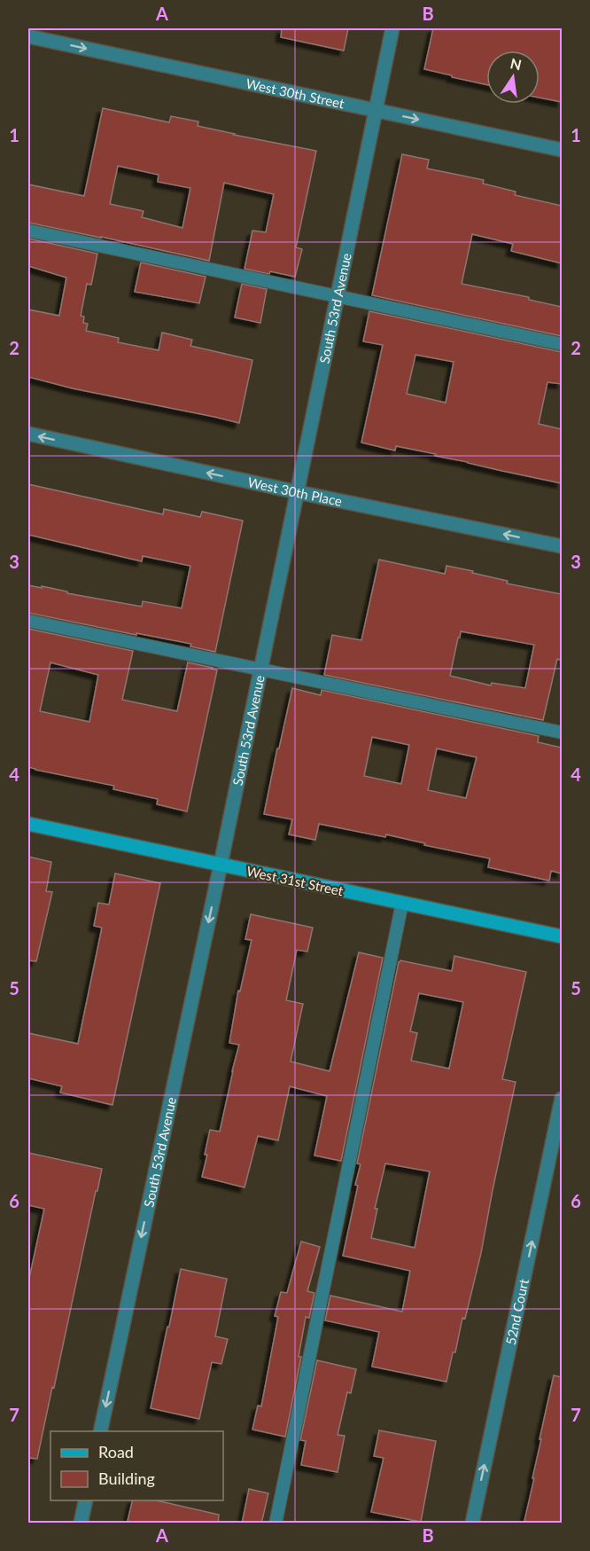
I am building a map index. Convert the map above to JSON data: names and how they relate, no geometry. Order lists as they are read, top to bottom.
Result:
{
  "streets": {
    "main road": ["West 31st Street"],
    "street": [
      "West 30th Street",
      "South 53rd Avenue",
      "West 30th Place",
      "52nd Court"
    ]
  },
  "crossings": [
    ["West 30th Street", "South 53rd Avenue"],
    ["South 53rd Avenue", "West 30th Place"],
    ["South 53rd Avenue", "West 31st Street"]
  ],
  "one_way": [
    "West 30th Street",
    "South 53rd Avenue",
    "West 30th Place",
    "52nd Court"
  ],
  "legend": ["Road", "Building"],
  "north": "top",
  "grid": {
    "columns": ["A", "B"],
    "rows": [
      "1",
      "2",
      "3",
      "4",
      "5",
      "6",
      "7"
    ]
  }
}
